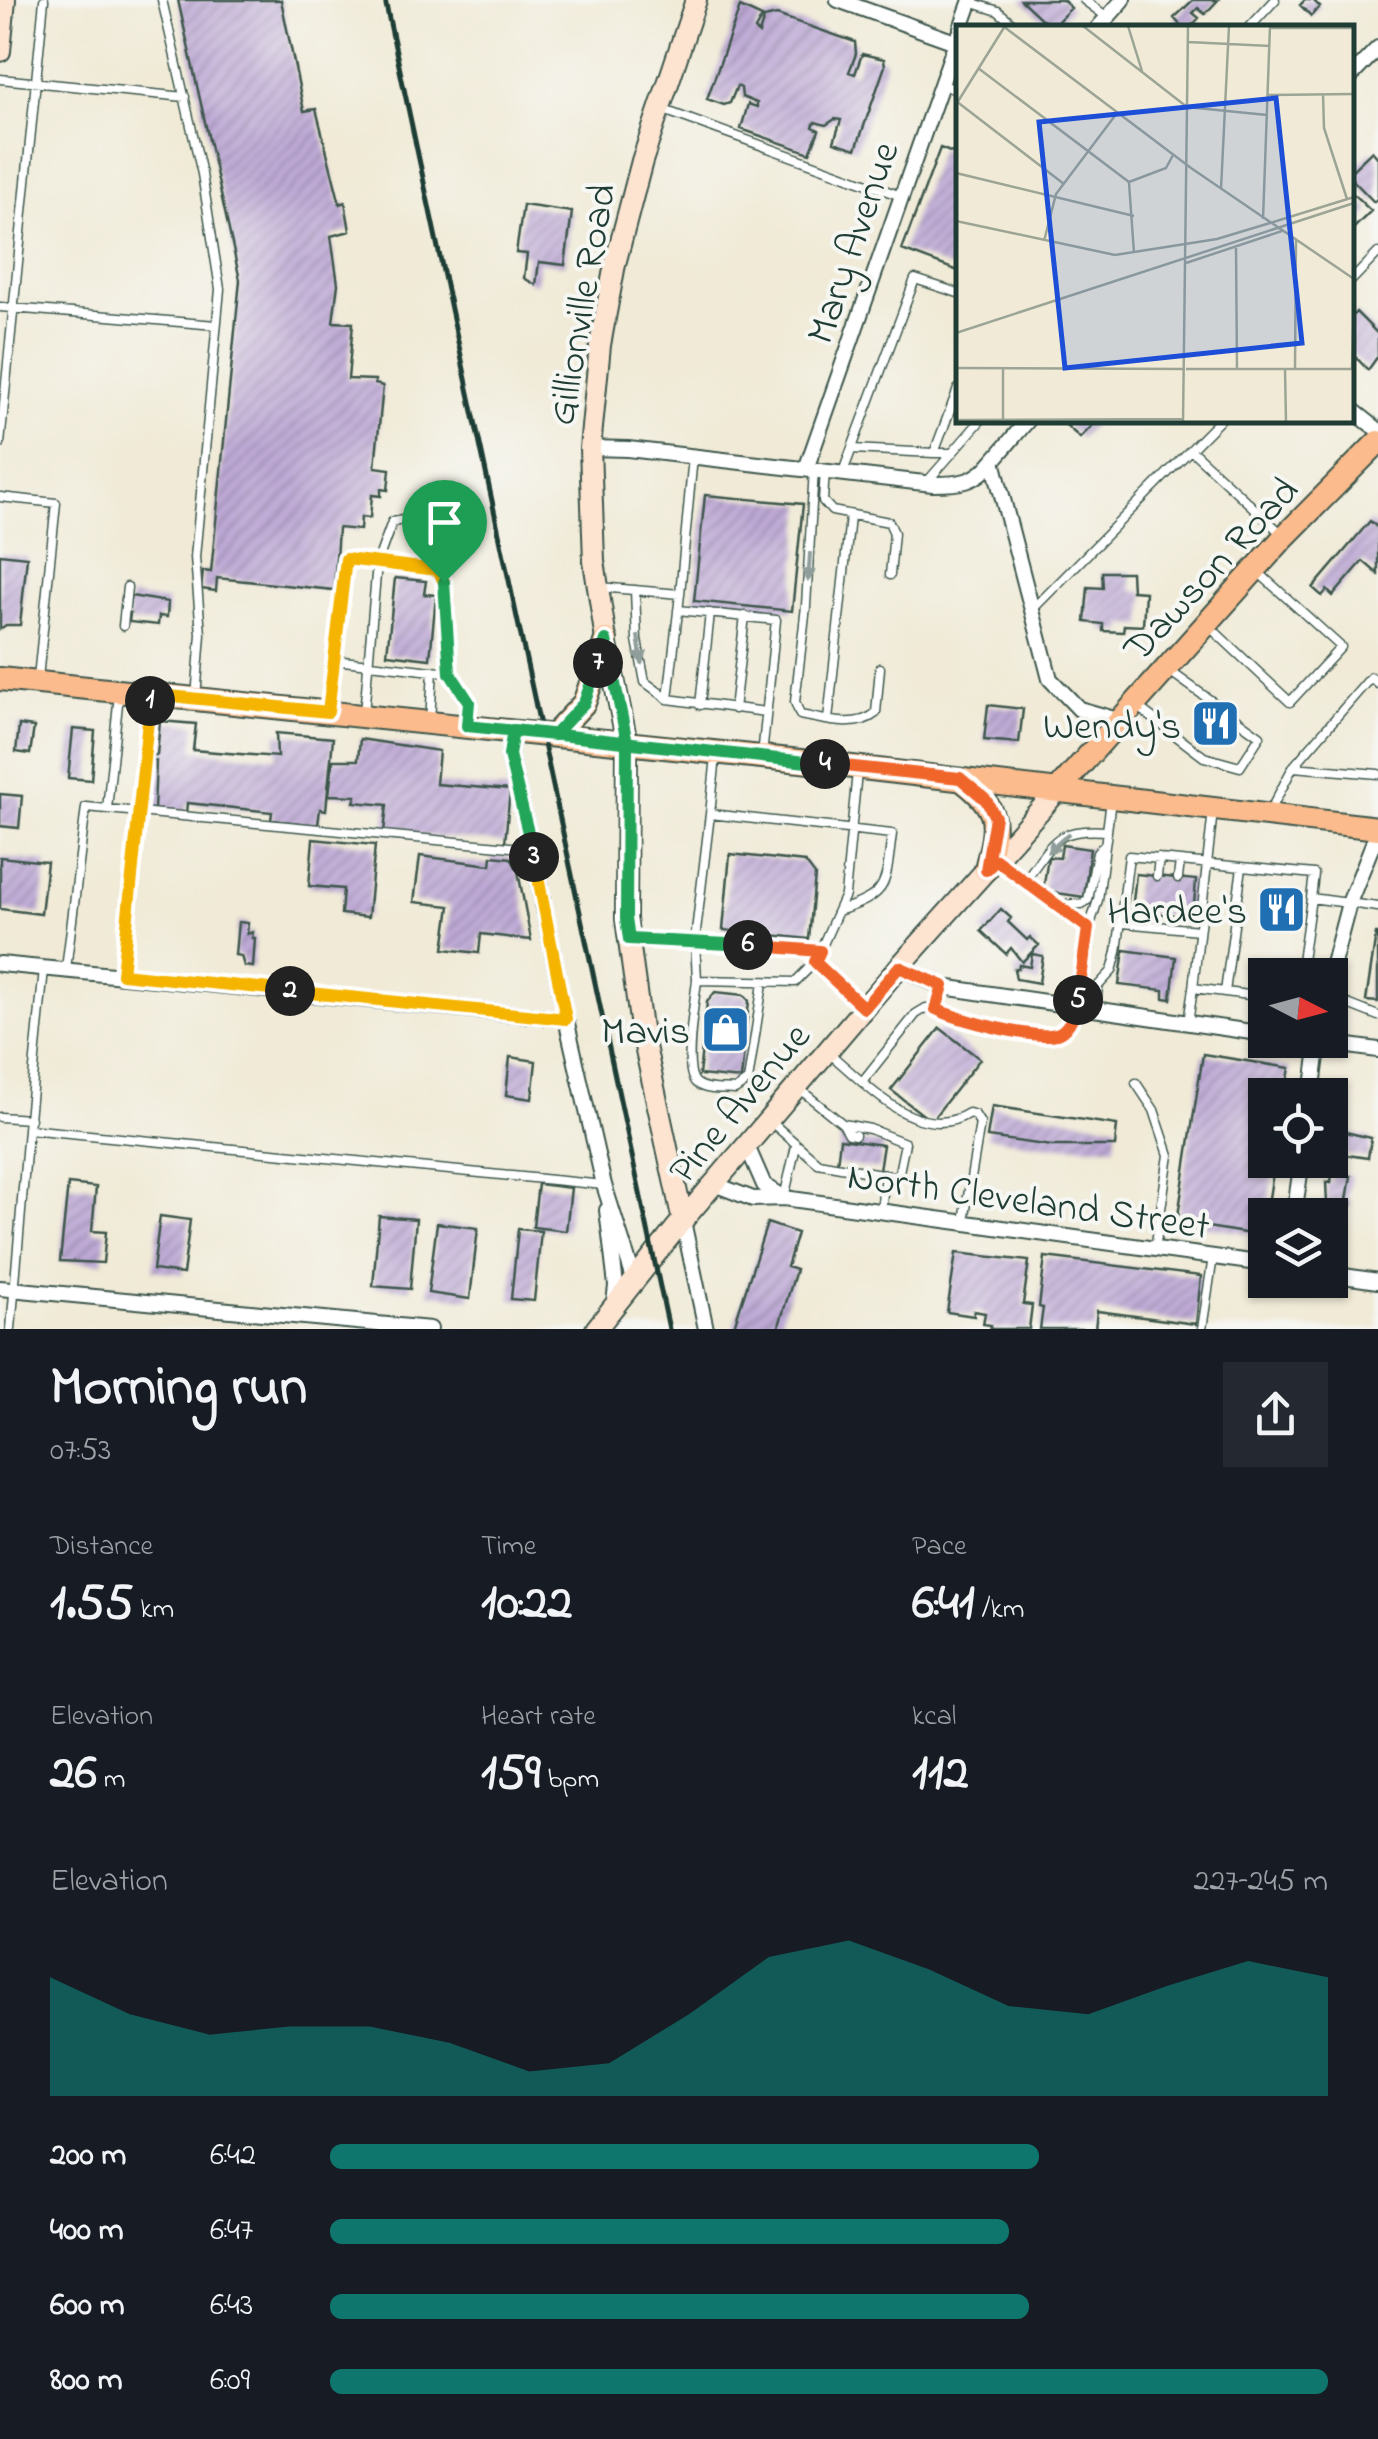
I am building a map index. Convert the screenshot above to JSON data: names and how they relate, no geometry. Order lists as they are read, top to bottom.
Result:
{
  "streets": {
    "main road": ["Gillionville Road", "Dawson Road", "Pine Avenue"],
    "street": ["Mary Avenue", "North Cleveland Street"]
  },
  "crossings": [
    ["Gillionville Road", "Pine Avenue"],
    ["Dawson Road", "Pine Avenue"],
    ["Pine Avenue", "North Cleveland Street"]
  ],
  "places": {
    "restaurant": ["Wendy's", "Hardee's"],
    "shop": ["Mavis"]
  },
  "north": "right",
  "page": {
    "pins": [
      "7",
      "1",
      "4",
      "3",
      "6",
      "2",
      "5"
    ],
    "heading": ["Morning run", "07:53"],
    "stats": [
      ["Distance", "1.55 km"],
      ["Time", "10:22"],
      ["Pace", "6:41 /km"],
      ["Elevation", "26 m"],
      ["Heart rate", "159 bpm"],
      ["kcal", "112"]
    ],
    "chart": ["Elevation", "227–245 m"],
    "list": [
      {
        "name": "200 m",
        "note": "6:42"
      },
      {
        "name": "400 m",
        "note": "6:47"
      },
      {
        "name": "600 m",
        "note": "6:43"
      },
      {
        "name": "800 m",
        "note": "6:09"
      }
    ]
  }
}
